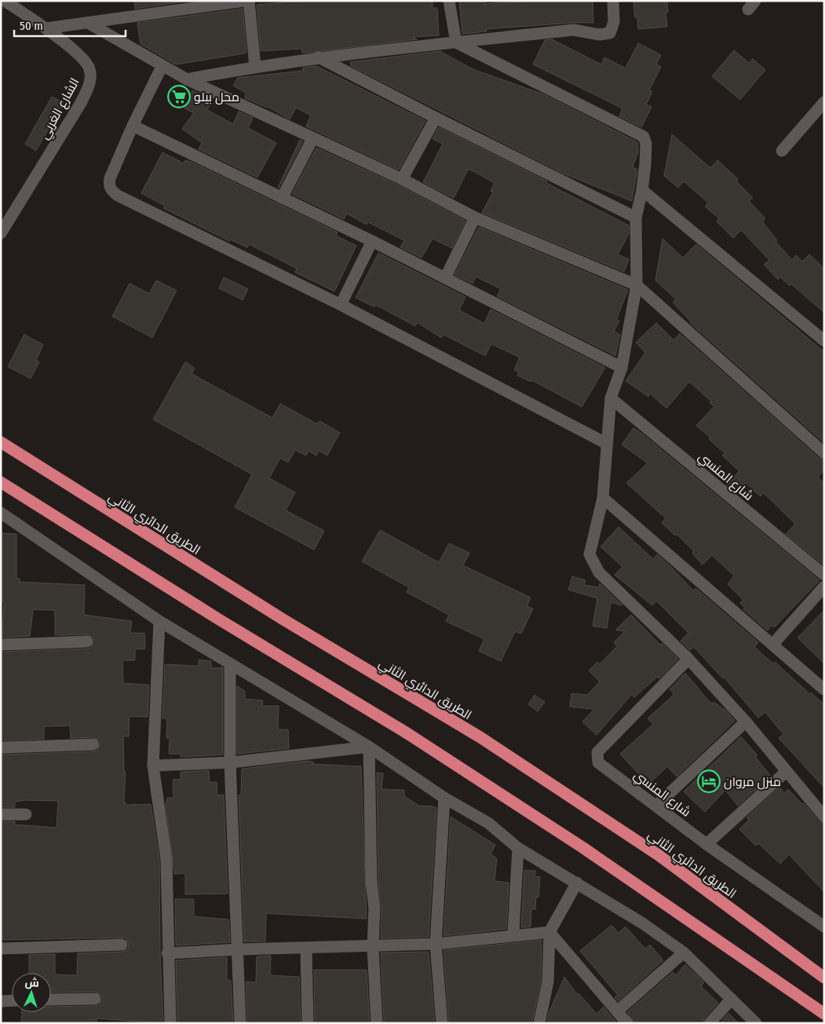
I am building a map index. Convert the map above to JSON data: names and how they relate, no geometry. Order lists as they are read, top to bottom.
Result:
{
  "streets": {
    "highway": ["الطريق الدائري الثاني"],
    "street": ["الشارع الغربي", "شارع المنسي"]
  },
  "places": {
    "supermarket": ["محل بيلو"],
    "hotel": ["منزل مروان"]
  },
  "scale_bar": "50 m",
  "north": "top"
}
